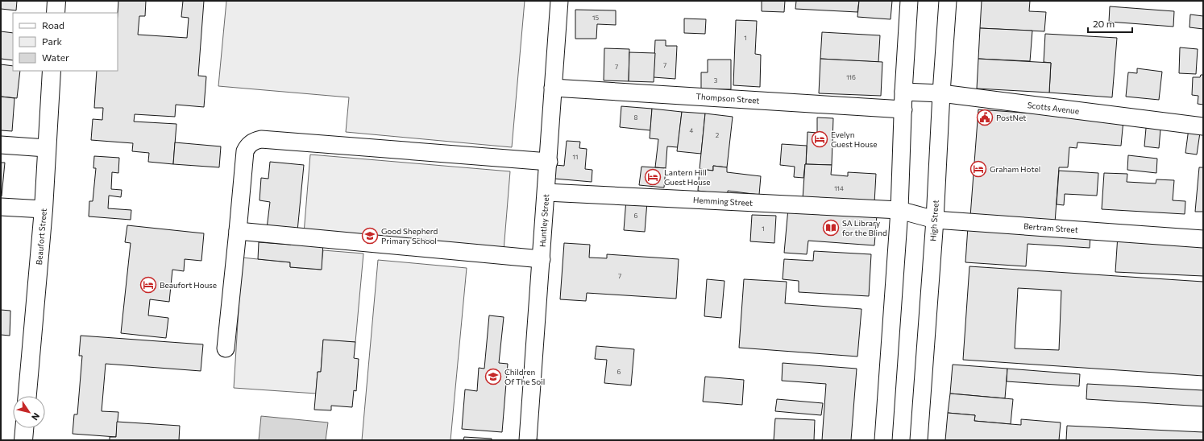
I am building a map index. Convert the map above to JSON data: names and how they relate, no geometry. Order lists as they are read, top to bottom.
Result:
{
  "streets": {
    "main road": ["Beaufort Street"],
    "street": [
      "Thompson Street",
      "Scotts Avenue",
      "Hemming Street",
      "Huntley Street",
      "High Street",
      "Bertram Street"
    ]
  },
  "crossings": [
    ["Thompson Street", "Huntley Street"],
    ["Scotts Avenue", "High Street"],
    ["Hemming Street", "Huntley Street"],
    ["Hemming Street", "Bertram Street"],
    ["High Street", "Bertram Street"]
  ],
  "places": {
    "public building": ["PostNet"],
    "hotel": [
      "Evelyn Guest House",
      "Graham Hotel",
      "Lantern Hill Guest House",
      "Beaufort House"
    ],
    "library": ["SA Library for the Blind"],
    "school or university": ["Good Shepherd Primary School", "Children Of The Soil"]
  },
  "house_numbers": [
    "15",
    "1",
    "7",
    "7",
    "116",
    "3",
    "8",
    "4",
    "2",
    "11",
    "114",
    "6",
    "1",
    "7",
    "6"
  ],
  "legend": ["Road", "Park", "Water"],
  "scale_bar": "20 m",
  "north": "bottom right"
}
